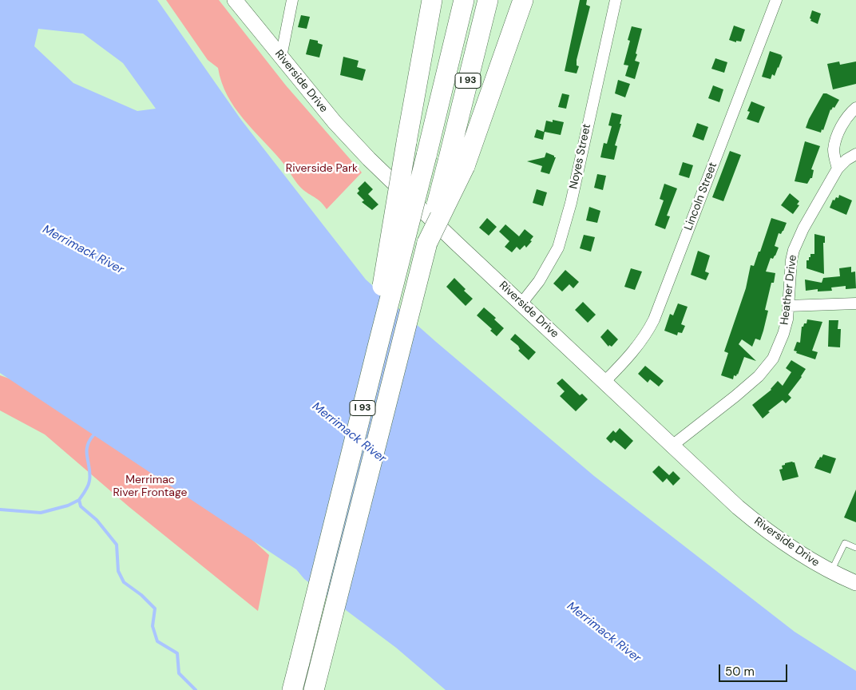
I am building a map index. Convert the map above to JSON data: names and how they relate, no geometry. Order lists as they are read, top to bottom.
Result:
{
  "streets": {
    "highway": ["I 93"],
    "main road": ["Riverside Drive"],
    "street": ["Noyes Street", "Lincoln Street", "Heather Drive"]
  },
  "crossings": [
    ["Riverside Drive", "Noyes Street"],
    ["Riverside Drive", "Lincoln Street"],
    ["Riverside Drive", "Heather Drive"]
  ],
  "water": ["Merrimack River"],
  "parks": ["Riverside Park", "Merrimac River Frontage"],
  "scale_bar": "50 m"
}
